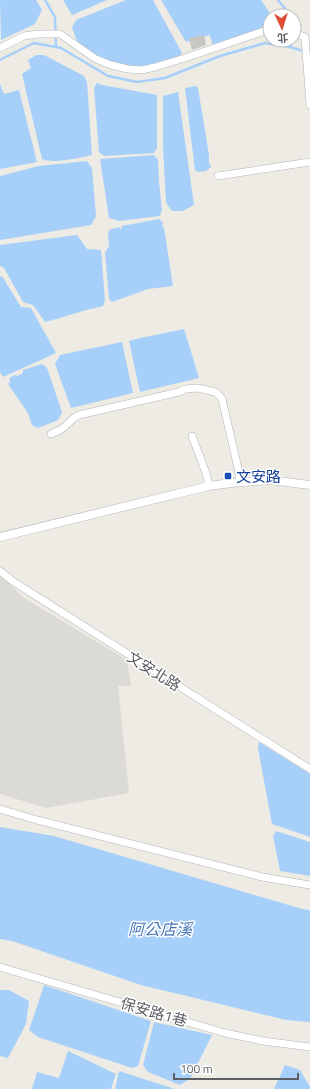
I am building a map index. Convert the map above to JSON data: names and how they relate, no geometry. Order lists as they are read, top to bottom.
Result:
{
  "streets": {
    "street": ["文安北路", "保安路1巷"]
  },
  "water": ["阿公店溪"],
  "places": {
    "transit": ["文安路"]
  },
  "scale_bar": "100 m",
  "north": "bottom"
}
